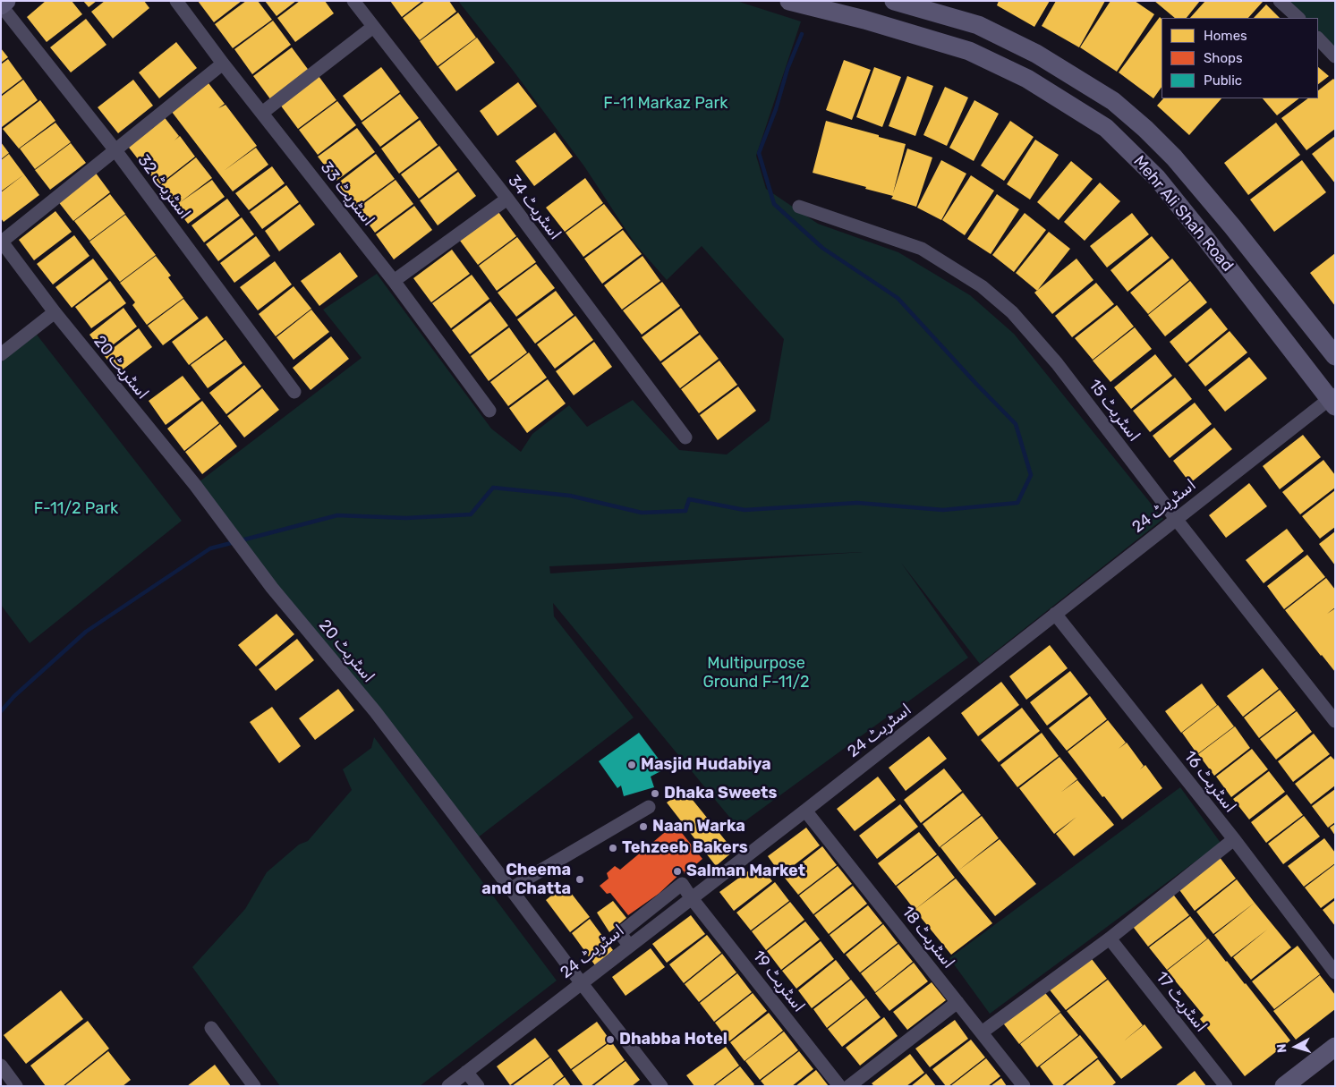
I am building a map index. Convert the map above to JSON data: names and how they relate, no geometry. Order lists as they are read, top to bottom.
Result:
{
  "streets": {
    "street": [
      "اسٹریٹ 32",
      "اسٹریٹ 33",
      "اسٹریٹ 34",
      "Mehr Ali Shah Road",
      "اسٹریٹ 20",
      "اسٹریٹ 15",
      "اسٹریٹ 24",
      "اسٹریٹ 16",
      "اسٹریٹ 18",
      "اسٹریٹ 19",
      "اسٹریٹ 17"
    ]
  },
  "crossings": [
    ["Mehr Ali Shah Road", "اسٹریٹ 24"],
    ["اسٹریٹ 20", "اسٹریٹ 24"],
    ["اسٹریٹ 15", "اسٹریٹ 24"],
    ["اسٹریٹ 24", "اسٹریٹ 16"],
    ["اسٹریٹ 24", "اسٹریٹ 18"],
    ["اسٹریٹ 24", "اسٹریٹ 19"]
  ],
  "parks": ["F-11 Markaz Park", "F-11/2 Park", "Multipurpose Ground F-11/2"],
  "places": [
    "Masjid Hudabiya",
    "Dhaka Sweets",
    "Naan Warka",
    "Tehzeeb Bakers",
    "Salman Market",
    "Cheema and Chatta",
    "Dhabba Hotel"
  ],
  "legend": ["Homes", "Shops", "Public"],
  "north": "left"
}
